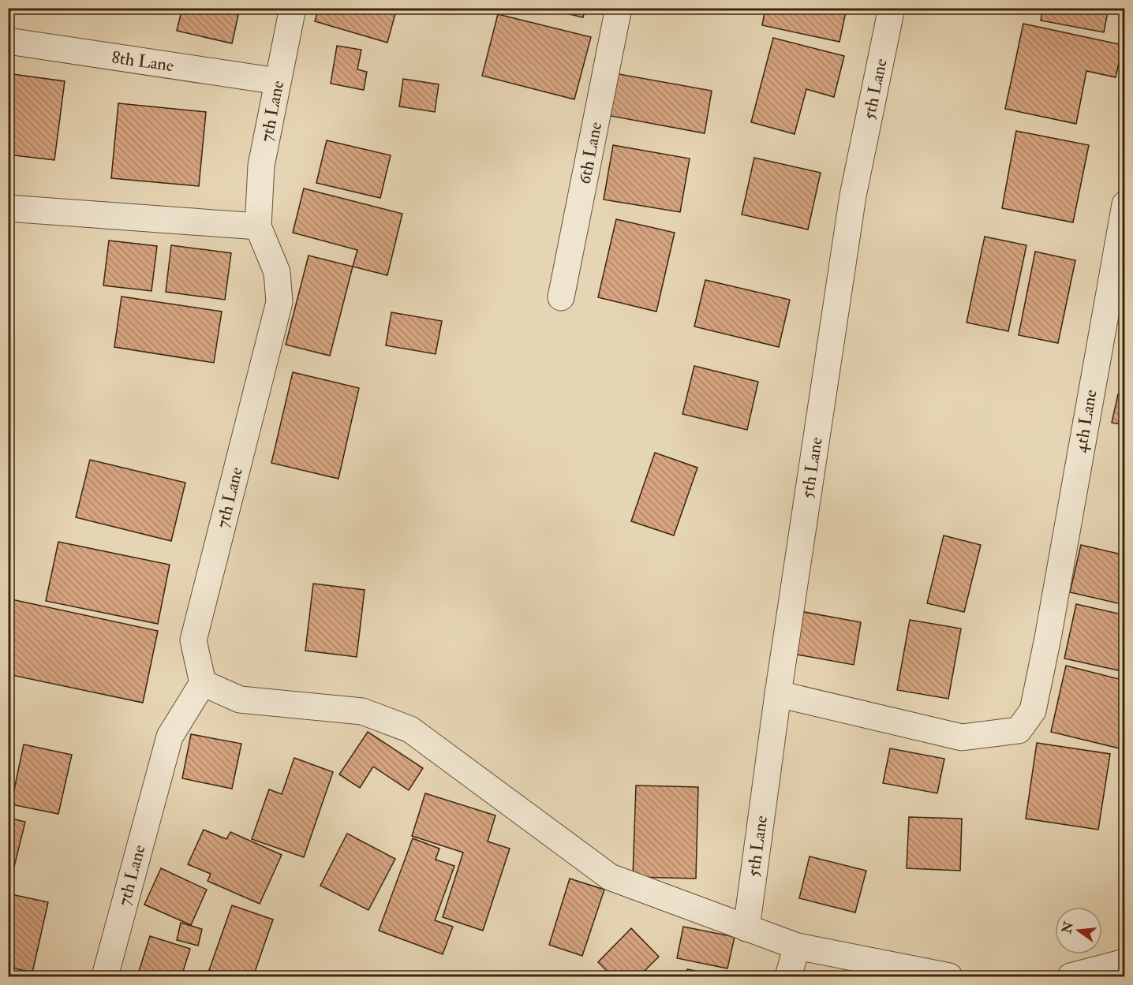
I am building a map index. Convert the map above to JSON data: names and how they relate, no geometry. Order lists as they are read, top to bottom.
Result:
{
  "streets": {
    "street": [
      "8th Lane",
      "5th Lane",
      "7th Lane",
      "6th Lane",
      "4th Lane"
    ]
  },
  "crossings": [
    ["8th Lane", "7th Lane"],
    ["5th Lane", "4th Lane"]
  ],
  "north": "left"
}
